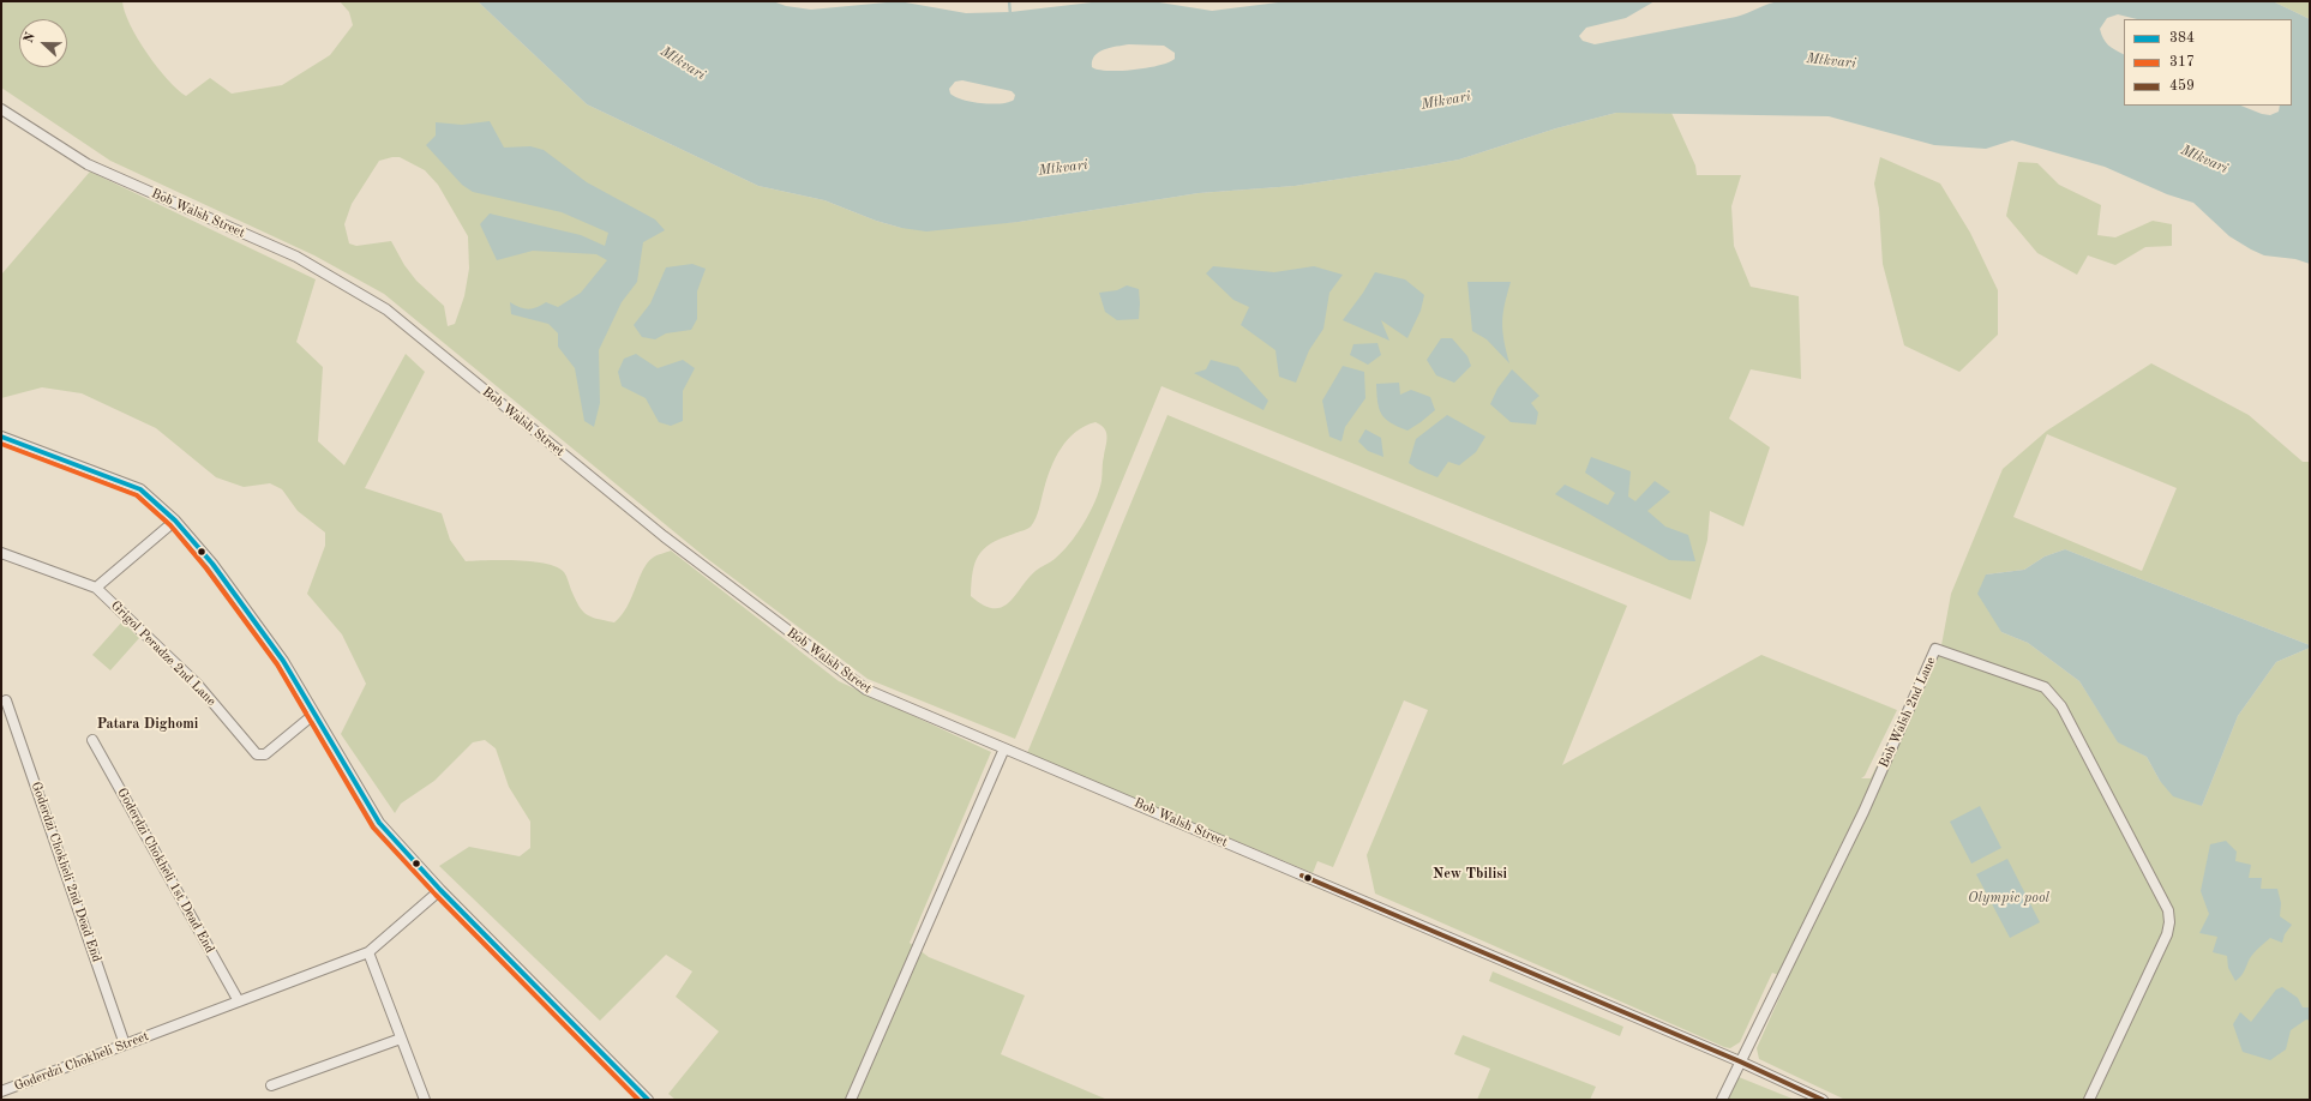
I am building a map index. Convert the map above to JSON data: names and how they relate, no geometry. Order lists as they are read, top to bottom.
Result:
{
  "streets": {
    "street": [
      "Bob Walsh Street",
      "Grigol Peradze 2nd Lane",
      "Bob Walsh 2nd Lane",
      "Goderdzi Chokheli 1st Dead End",
      "Goderdzi Chokheli 2nd Dead End",
      "Goderdzi Chokheli Street"
    ]
  },
  "crossings": [
    ["Bob Walsh Street", "Bob Walsh 2nd Lane"],
    ["Goderdzi Chokheli 1st Dead End", "Goderdzi Chokheli Street"],
    ["Goderdzi Chokheli 2nd Dead End", "Goderdzi Chokheli Street"]
  ],
  "districts": ["Patara Dighomi", "New Tbilisi"],
  "water": ["Mtkvari", "Olympic pool"],
  "lines": ["transit line 384", "transit line 317", "transit line 459"],
  "legend": ["384", "317", "459"],
  "north": "left"
}
